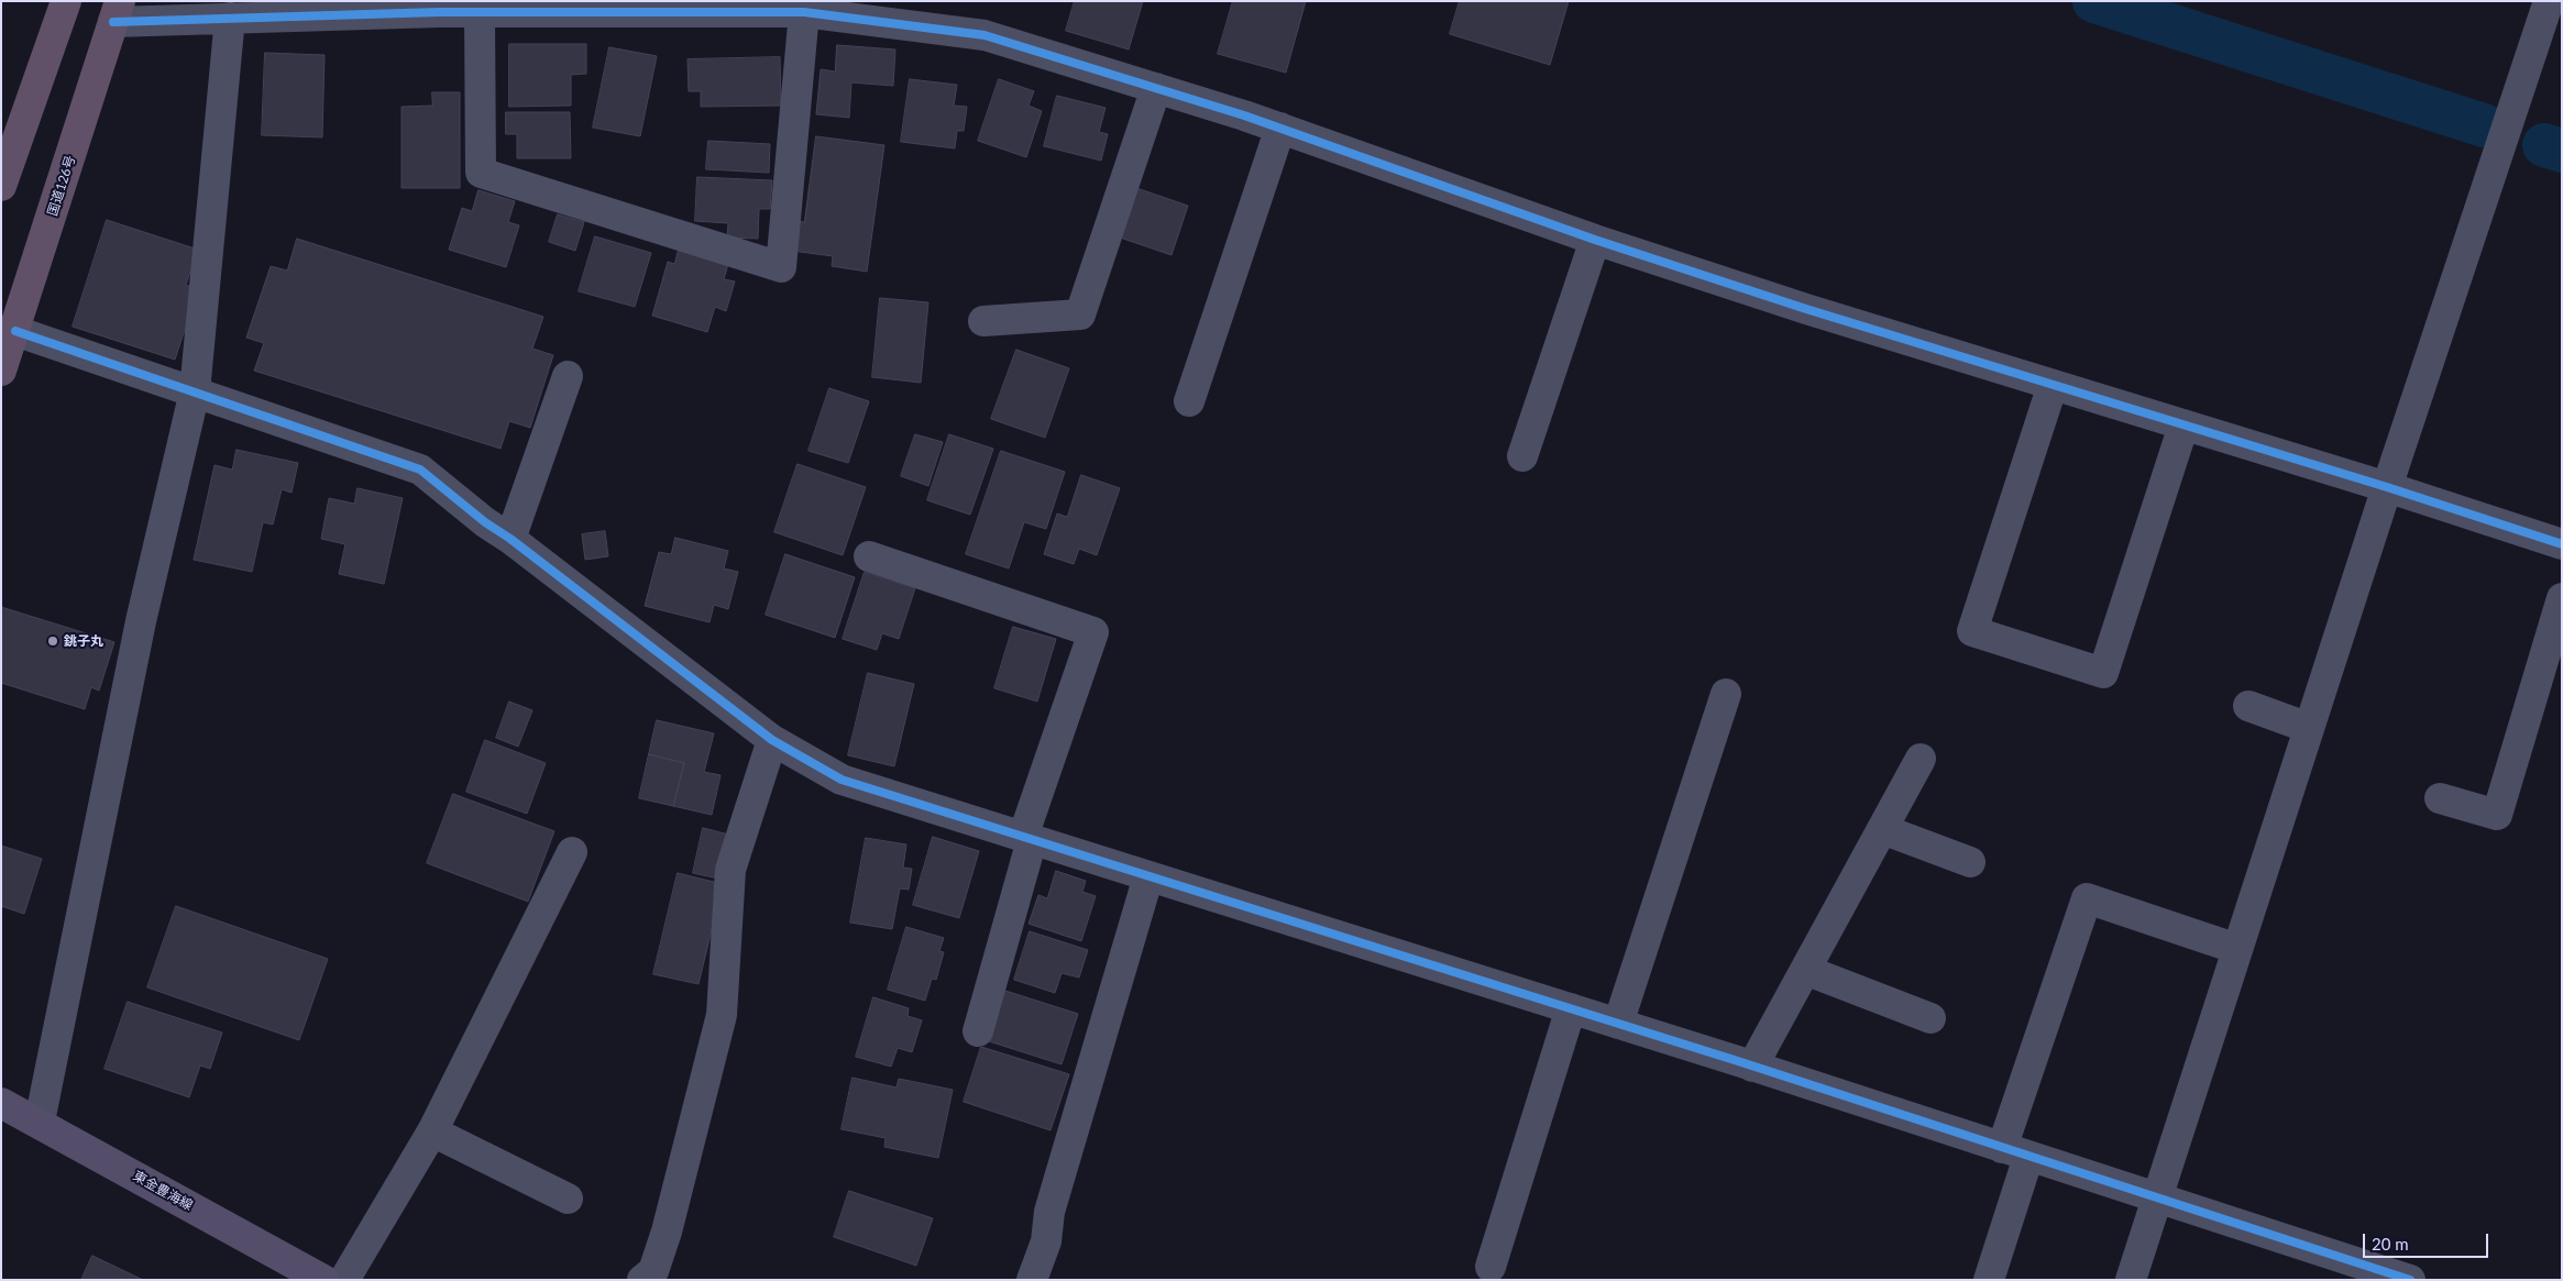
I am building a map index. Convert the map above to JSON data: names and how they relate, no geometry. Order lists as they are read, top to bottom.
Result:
{
  "streets": {
    "highway": ["国道126号"],
    "main road": ["東金豊海線"]
  },
  "places": ["銚子丸"],
  "scale_bar": "20 m"
}
